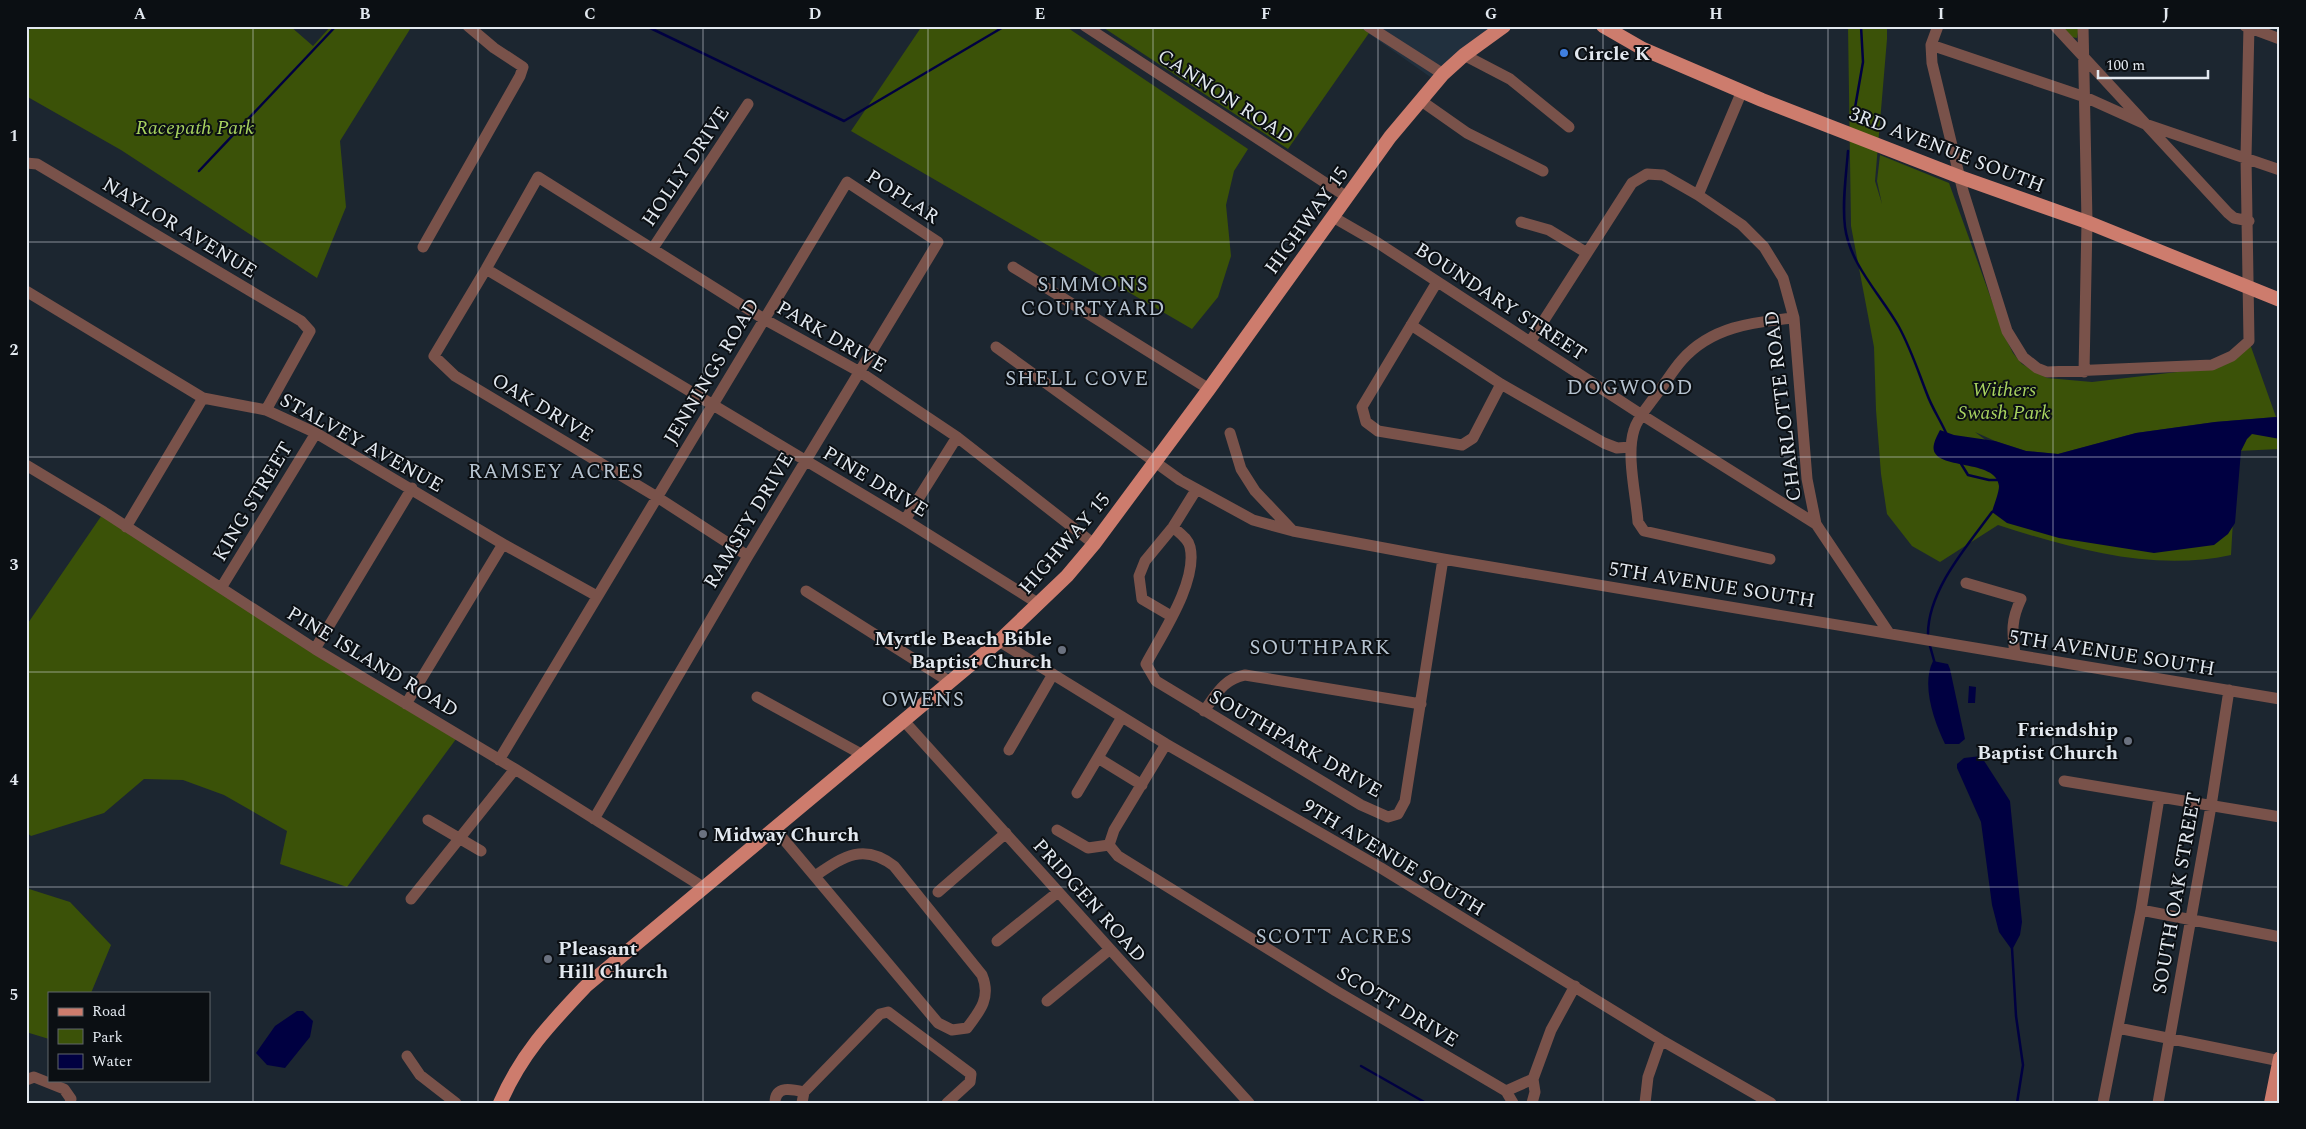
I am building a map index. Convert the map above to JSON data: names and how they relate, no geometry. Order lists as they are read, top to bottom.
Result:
{
  "streets": {
    "main road": ["3RD AVENUE SOUTH", "HIGHWAY 15"],
    "street": [
      "CANNON ROAD",
      "HOLLY DRIVE",
      "POPLAR",
      "NAYLOR AVENUE",
      "BOUNDARY STREET",
      "PARK DRIVE",
      "JENNINGS ROAD",
      "CHARLOTTE ROAD",
      "OAK DRIVE",
      "STALVEY AVENUE",
      "PINE DRIVE",
      "KING STREET",
      "RAMSEY DRIVE",
      "5TH AVENUE SOUTH",
      "PINE ISLAND ROAD",
      "SOUTHPARK DRIVE",
      "9TH AVENUE SOUTH",
      "SOUTH OAK STREET",
      "PRIDGEN ROAD",
      "SCOTT DRIVE"
    ]
  },
  "crossings": [
    ["CANNON ROAD", "HIGHWAY 15"],
    ["HOLLY DRIVE", "PARK DRIVE"],
    ["POPLAR", "JENNINGS ROAD"],
    ["POPLAR", "RAMSEY DRIVE"],
    ["HIGHWAY 15", "BOUNDARY STREET"],
    ["HIGHWAY 15", "PARK DRIVE"],
    ["HIGHWAY 15", "PINE DRIVE"],
    ["HIGHWAY 15", "5TH AVENUE SOUTH"],
    ["HIGHWAY 15", "PINE ISLAND ROAD"],
    ["HIGHWAY 15", "9TH AVENUE SOUTH"],
    ["HIGHWAY 15", "PRIDGEN ROAD"],
    ["NAYLOR AVENUE", "STALVEY AVENUE"],
    ["BOUNDARY STREET", "CHARLOTTE ROAD"],
    ["BOUNDARY STREET", "5TH AVENUE SOUTH"],
    ["PARK DRIVE", "JENNINGS ROAD"],
    ["PARK DRIVE", "OAK DRIVE"],
    ["PARK DRIVE", "PINE DRIVE"],
    ["PARK DRIVE", "RAMSEY DRIVE"],
    ["JENNINGS ROAD", "OAK DRIVE"],
    ["JENNINGS ROAD", "STALVEY AVENUE"],
    ["JENNINGS ROAD", "PINE DRIVE"],
    ["JENNINGS ROAD", "PINE ISLAND ROAD"],
    ["OAK DRIVE", "PINE DRIVE"],
    ["OAK DRIVE", "RAMSEY DRIVE"],
    ["STALVEY AVENUE", "KING STREET"],
    ["PINE DRIVE", "RAMSEY DRIVE"],
    ["KING STREET", "PINE ISLAND ROAD"],
    ["RAMSEY DRIVE", "PINE ISLAND ROAD"],
    ["5TH AVENUE SOUTH", "SOUTHPARK DRIVE"],
    ["5TH AVENUE SOUTH", "SOUTH OAK STREET"]
  ],
  "districts": [
    "SIMMONS COURTYARD",
    "SHELL COVE",
    "DOGWOOD",
    "RAMSEY ACRES",
    "SOUTHPARK",
    "OWENS",
    "SCOTT ACRES"
  ],
  "parks": ["Racepath Park", "Withers Swash Park"],
  "places": [
    "Circle K",
    "Myrtle Beach Bible Baptist Church",
    "Friendship Baptist Church",
    "Midway Church",
    "Pleasant Hill Church"
  ],
  "legend": ["Road", "Park", "Water"],
  "scale_bar": "100 m",
  "grid": {
    "columns": [
      "A",
      "B",
      "C",
      "D",
      "E",
      "F",
      "G",
      "H",
      "I",
      "J"
    ],
    "rows": [
      "1",
      "2",
      "3",
      "4",
      "5"
    ]
  }
}
